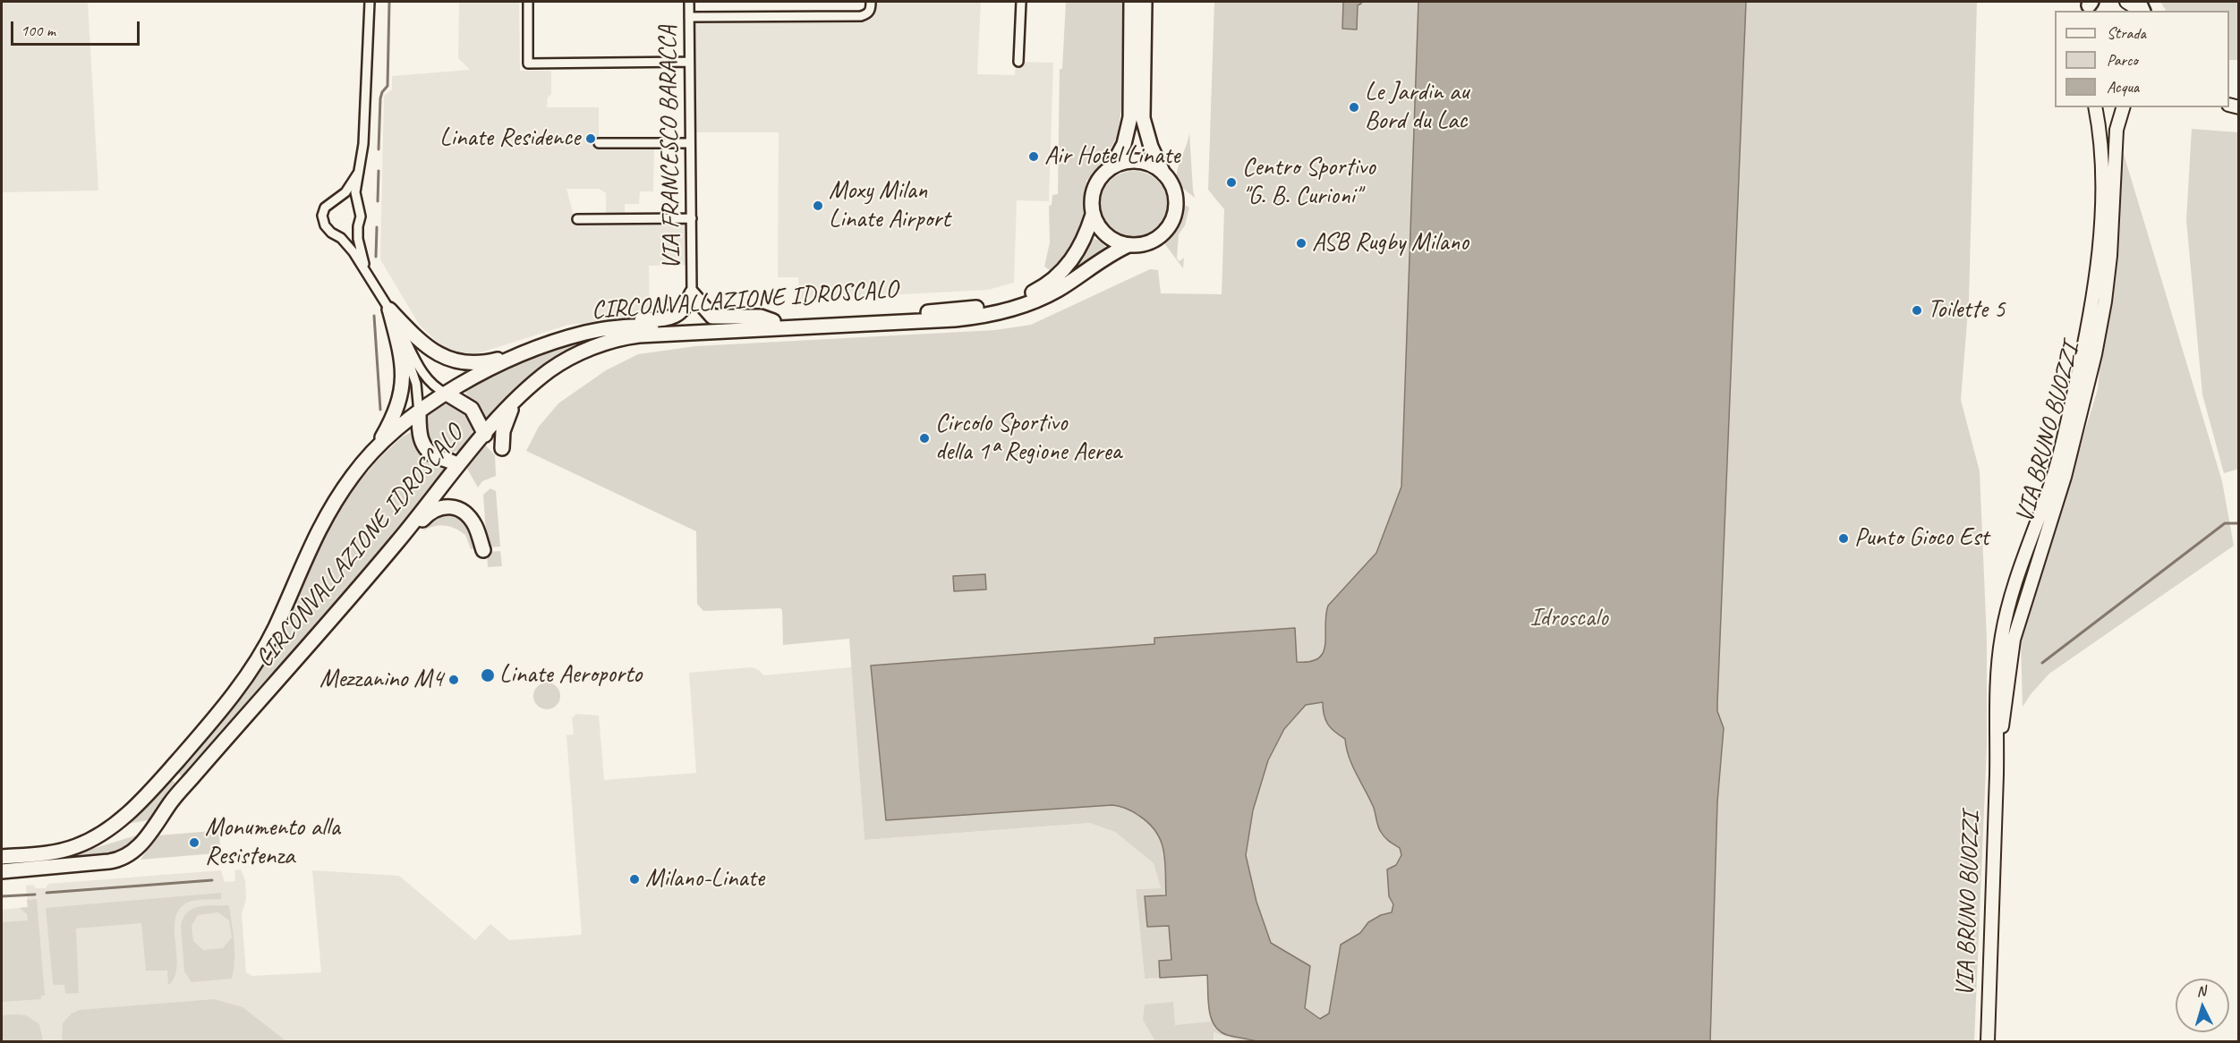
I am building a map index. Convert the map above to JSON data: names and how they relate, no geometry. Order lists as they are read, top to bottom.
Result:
{
  "streets": {
    "main road": ["CIRCONVALLAZIONE IDROSCALO", "VIA BRUNO BUOZZI"],
    "street": ["VIA FRANCESCO BARACCA"]
  },
  "parks": ["Idroscalo"],
  "places": [
    "Le Jardin au Bord du Lac",
    "Linate Residence",
    "Air Hotel Linate",
    "Centro Sportivo \"G. B. Curioni\"",
    "Moxy Milan Linate Airport",
    "ASB Rugby Milano",
    "Toilette 5",
    "Circolo Sportivo della 1ª Regione Aerea",
    "Punto Gioco Est",
    "Linate Aeroporto",
    "Mezzanino M4",
    "Monumento alla Resistenza",
    "Milano-Linate"
  ],
  "legend": ["Strada", "Parco", "Acqua"],
  "scale_bar": "100 m",
  "north": "top"
}
